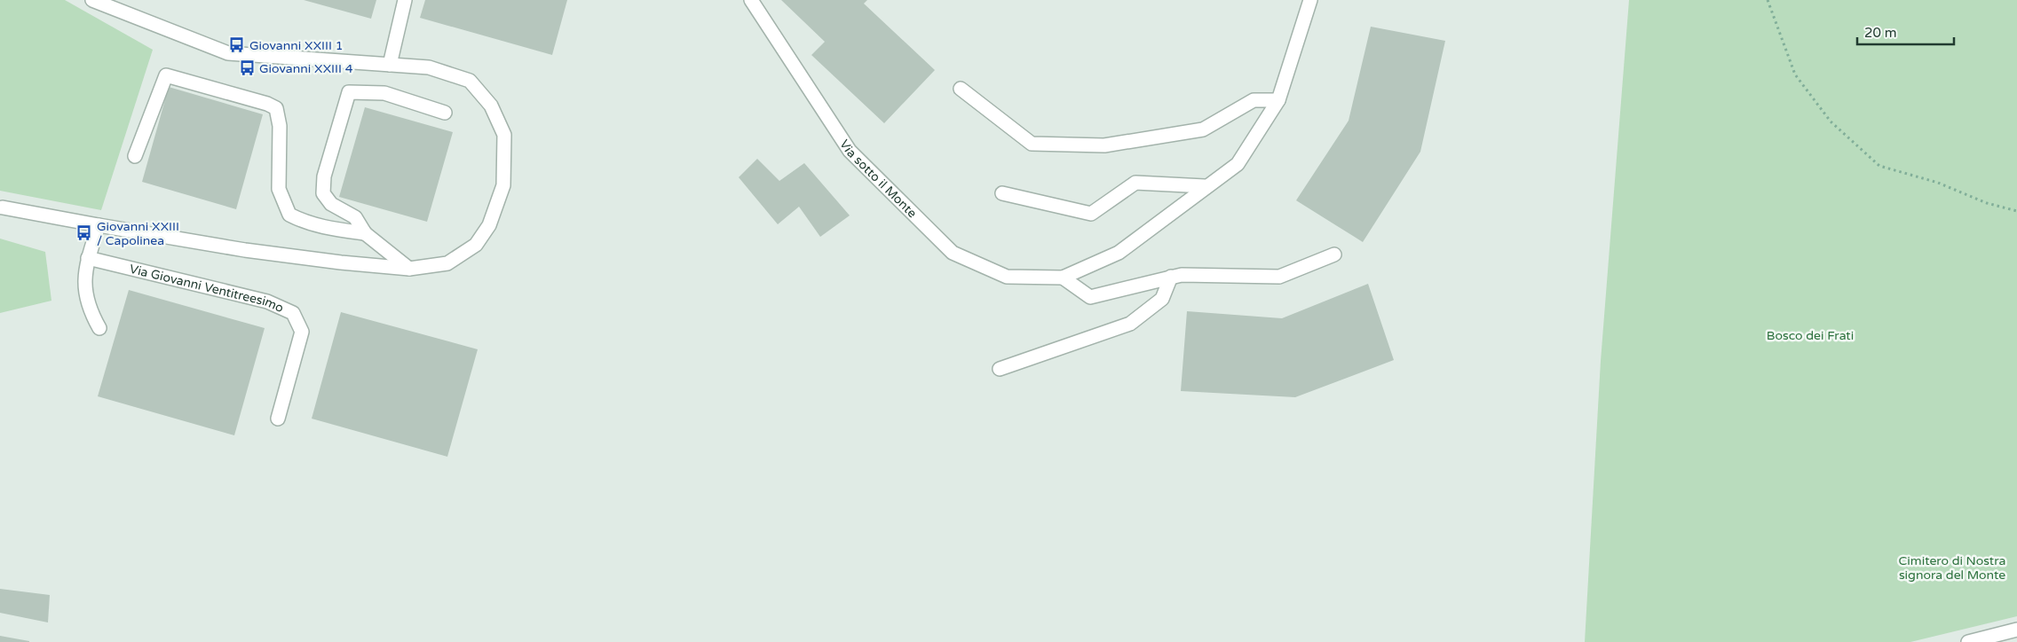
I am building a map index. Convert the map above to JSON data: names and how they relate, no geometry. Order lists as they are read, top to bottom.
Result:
{
  "streets": {
    "street": ["Via sotto il Monte", "Via Giovanni Ventitreesimo"]
  },
  "parks": ["Bosco dei Frati", "Cimitero di Nostra signora del Monte"],
  "places": {
    "bus stop": ["Giovanni XXIII 1", "Giovanni XXIII 4", "Giovanni XXIII / Capolinea"]
  },
  "scale_bar": "20 m"
}
